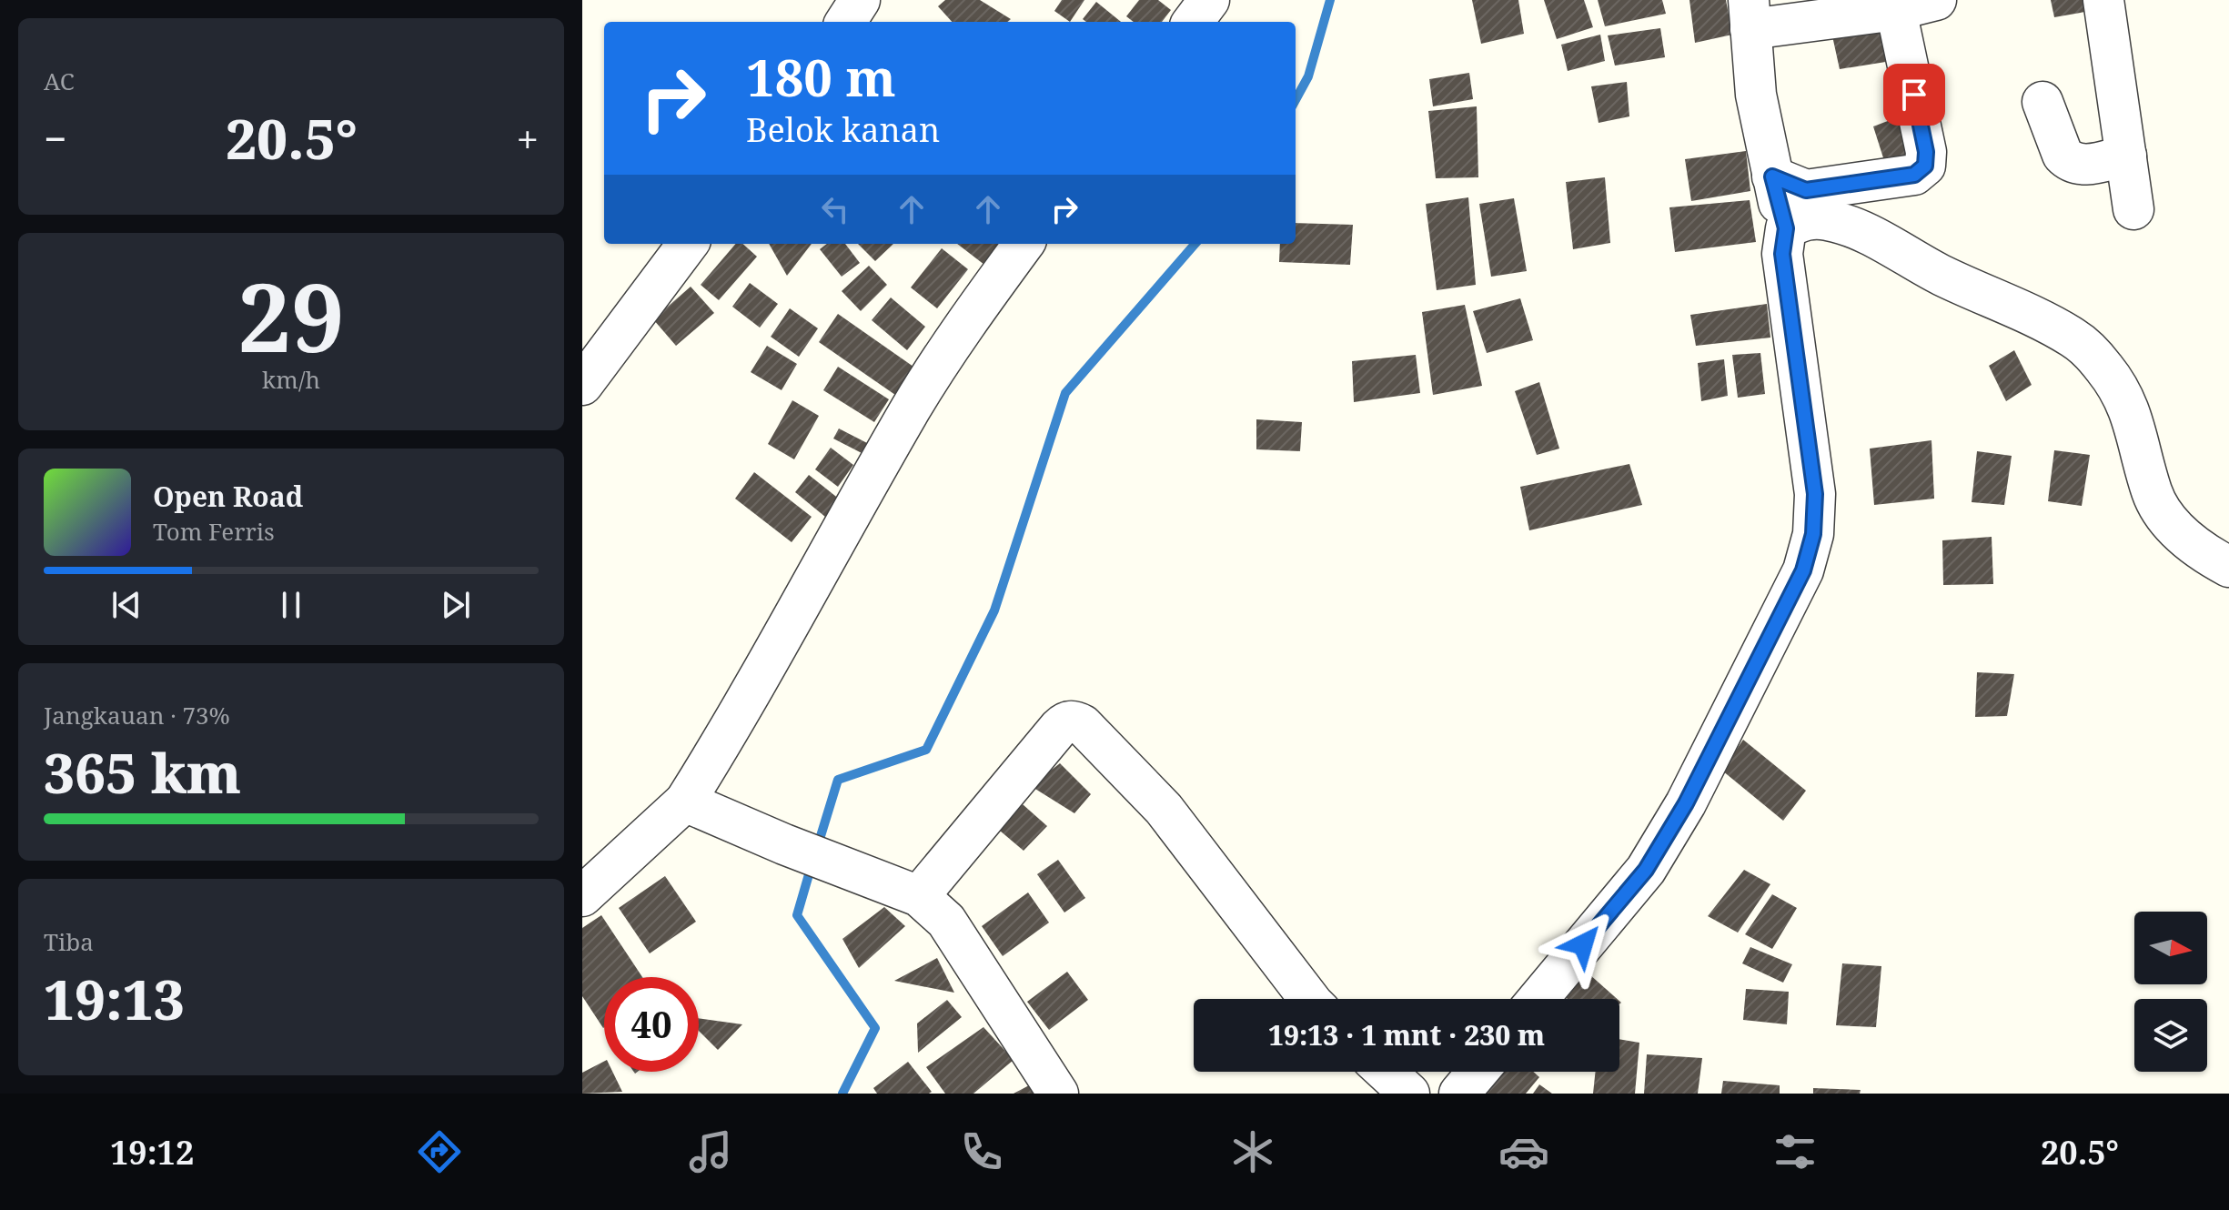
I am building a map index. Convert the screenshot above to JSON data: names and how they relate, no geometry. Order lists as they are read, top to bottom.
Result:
{
  "north": "right",
  "page": {
    "tile": [
      "AC",
      ["29", "km/h"],
      ["Jangkauan · 73%", "365 km"],
      ["Tiba", "19:13"]
    ],
    "turn": ["180 m", "Belok kanan"],
    "heat": ["−", "20.5°", "+"],
    "song": ["Open Road", "Tom Ferris"],
    "limit": "40",
    "trip": "19:13 · 1 mnt · 230 m",
    "tabs": ["19:12", "20.5°"]
  }
}
